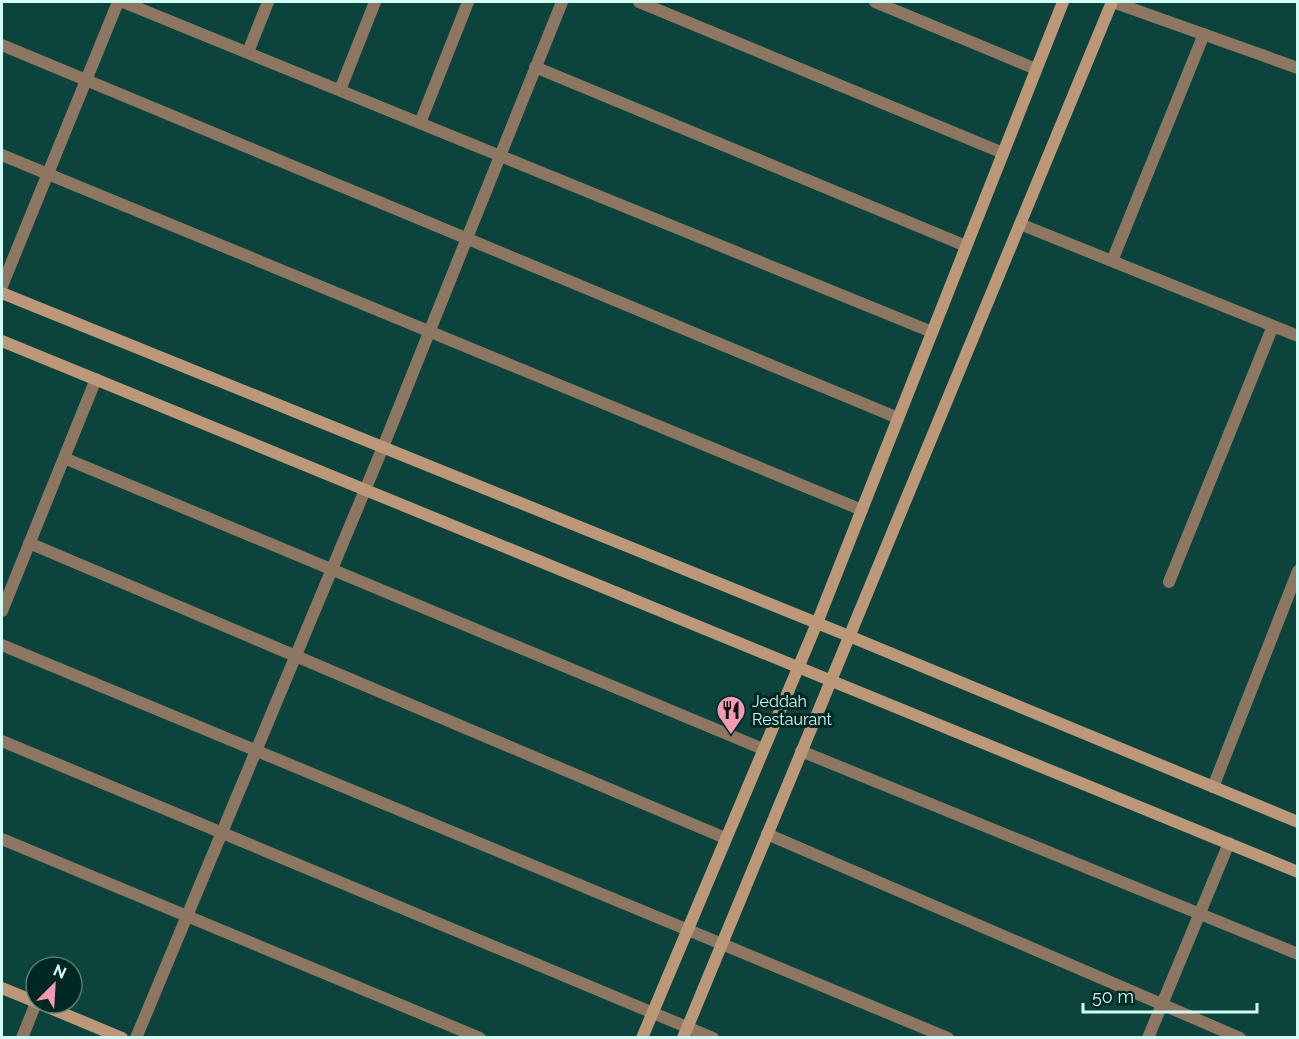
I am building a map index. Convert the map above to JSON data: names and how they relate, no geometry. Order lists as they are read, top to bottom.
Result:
{
  "places": {
    "restaurant": ["Jeddah Restaurant"]
  },
  "scale_bar": "50 m",
  "north": "top right"
}
